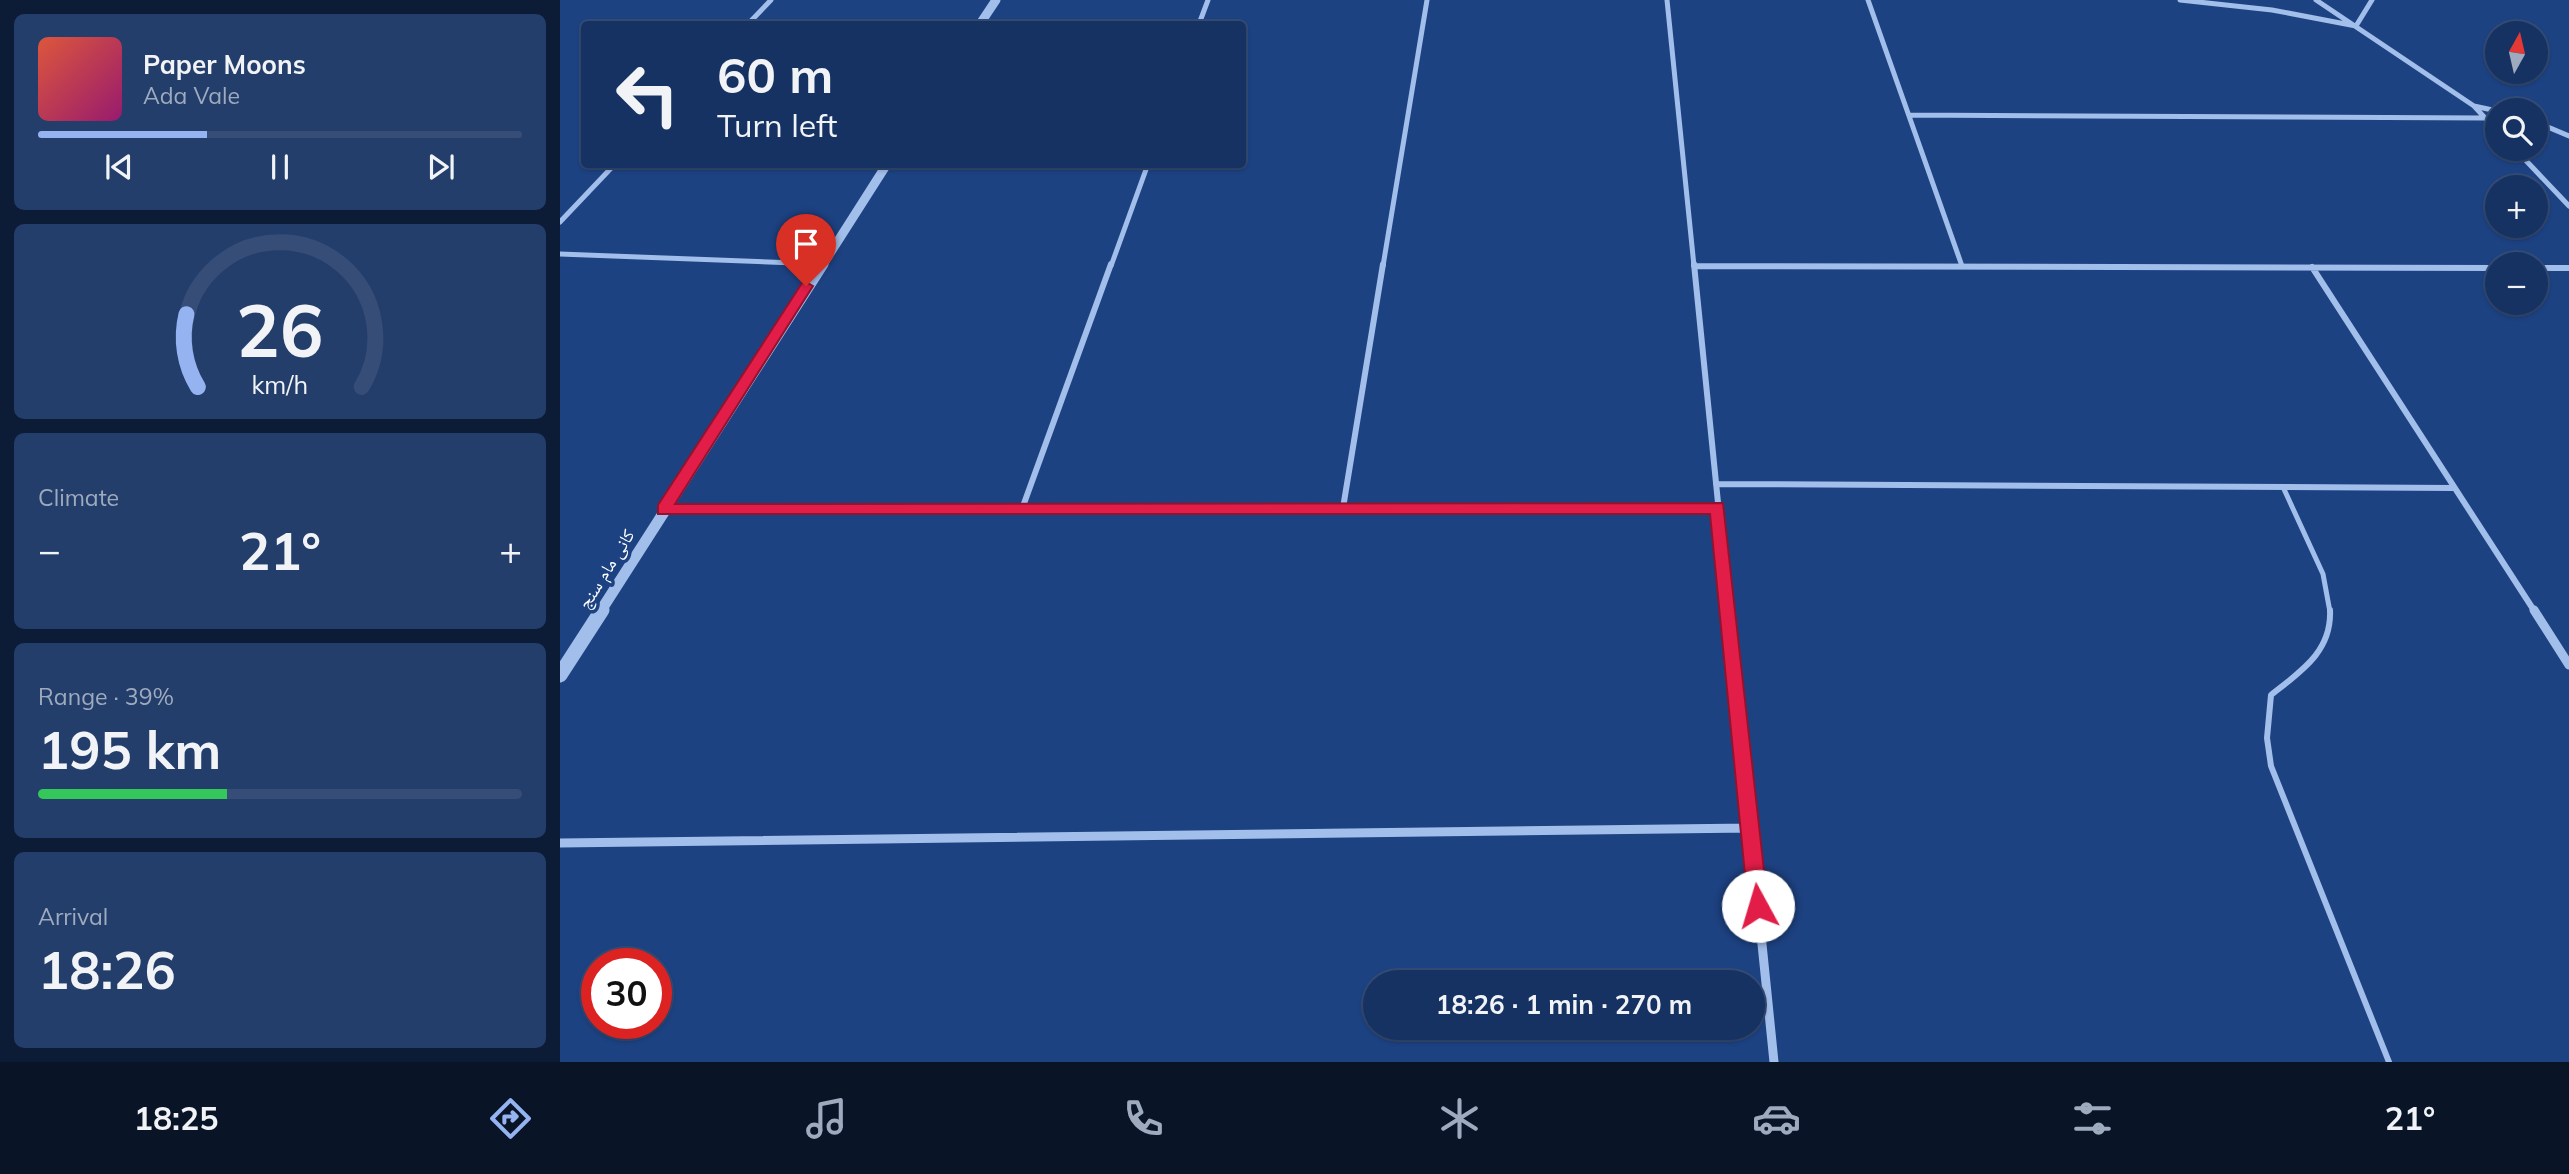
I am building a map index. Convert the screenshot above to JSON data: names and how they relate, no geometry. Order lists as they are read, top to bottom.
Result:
{
  "streets": {
    "street": ["کانی مام سنج"]
  },
  "north": "top",
  "page": {
    "map_buttons": ["+", "−"],
    "turn": ["60 m", "Turn left"],
    "song": ["Paper Moons", "Ada Vale"],
    "tile": [
      "Climate",
      ["Range · 39%", "195 km"],
      ["Arrival", "18:26"]
    ],
    "heat": ["−", "21°", "+"],
    "limit": "30",
    "trip": "18:26 · 1 min · 270 m",
    "tabs": ["18:25", "21°"],
    "gauge": ["26", "km/h"]
  }
}
